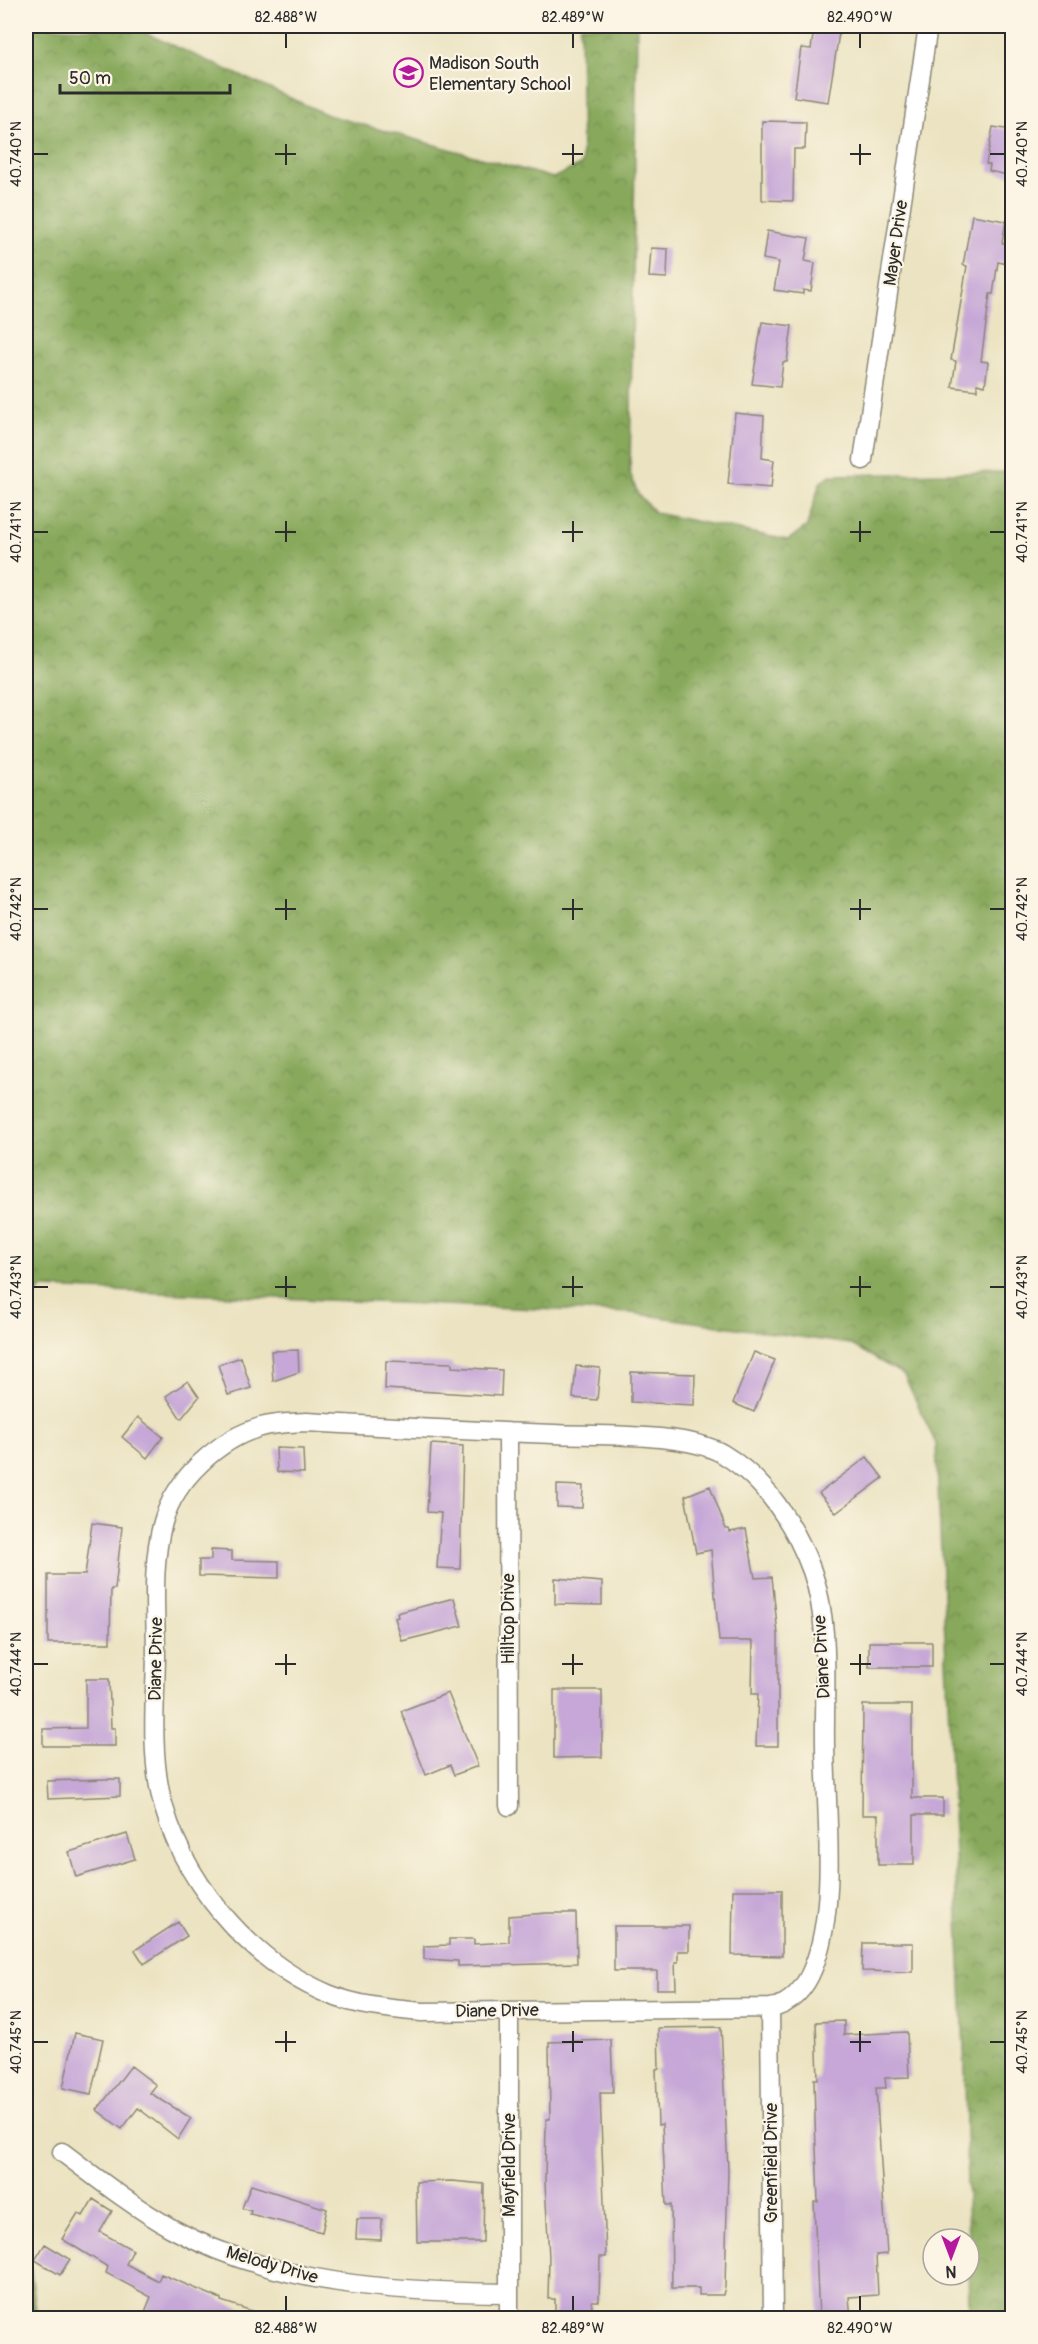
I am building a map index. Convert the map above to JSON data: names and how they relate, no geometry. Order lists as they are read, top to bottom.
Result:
{
  "streets": {
    "street": [
      "Mayer Drive",
      "Hilltop Drive",
      "Diane Drive",
      "Greenfield Drive",
      "Mayfield Drive",
      "Melody Drive"
    ]
  },
  "crossings": [
    ["Hilltop Drive", "Diane Drive"],
    ["Diane Drive", "Greenfield Drive"],
    ["Diane Drive", "Mayfield Drive"],
    ["Mayfield Drive", "Melody Drive"]
  ],
  "places": {
    "school or university": ["Madison South Elementary School"]
  },
  "scale_bar": "50 m",
  "north": "bottom",
  "coordinates": [
    "82.488°W",
    "82.489°W",
    "82.490°W",
    "40.740°N",
    "40.741°N",
    "40.742°N",
    "40.743°N",
    "40.744°N",
    "40.745°N"
  ]
}
